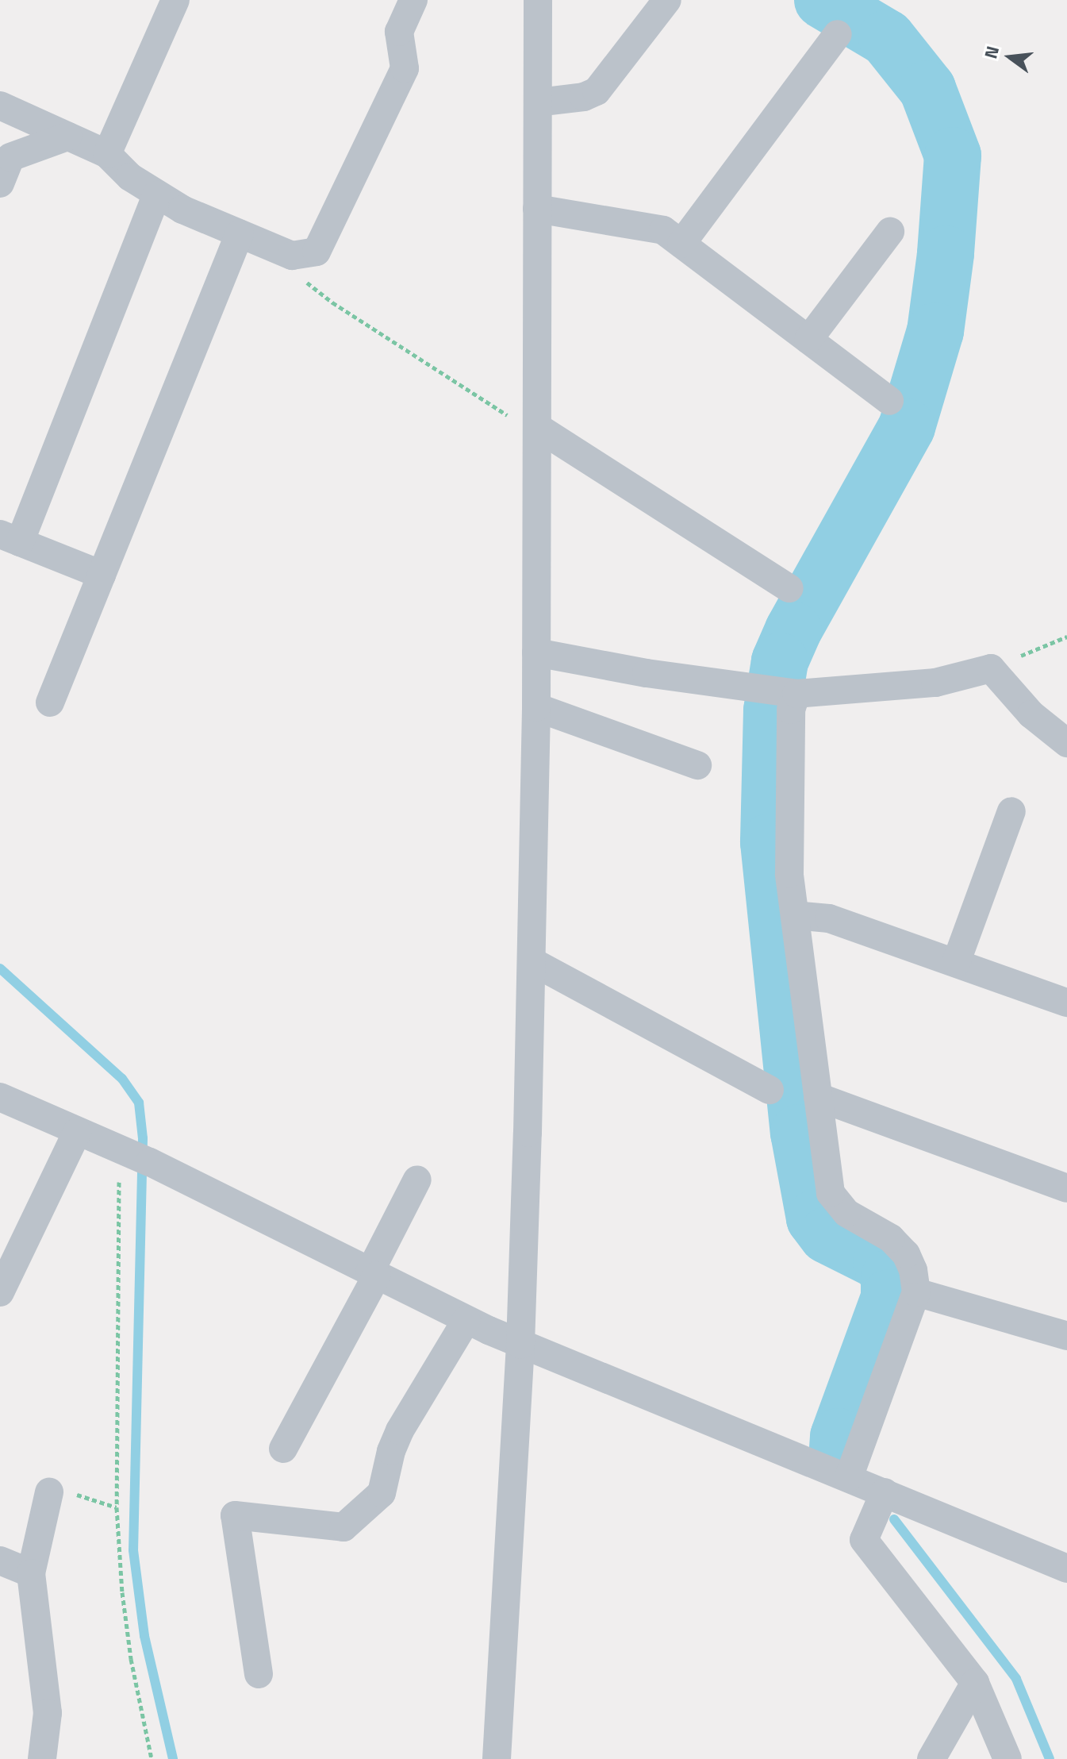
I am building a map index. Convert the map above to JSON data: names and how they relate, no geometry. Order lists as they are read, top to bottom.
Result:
{
  "north": "left"
}
